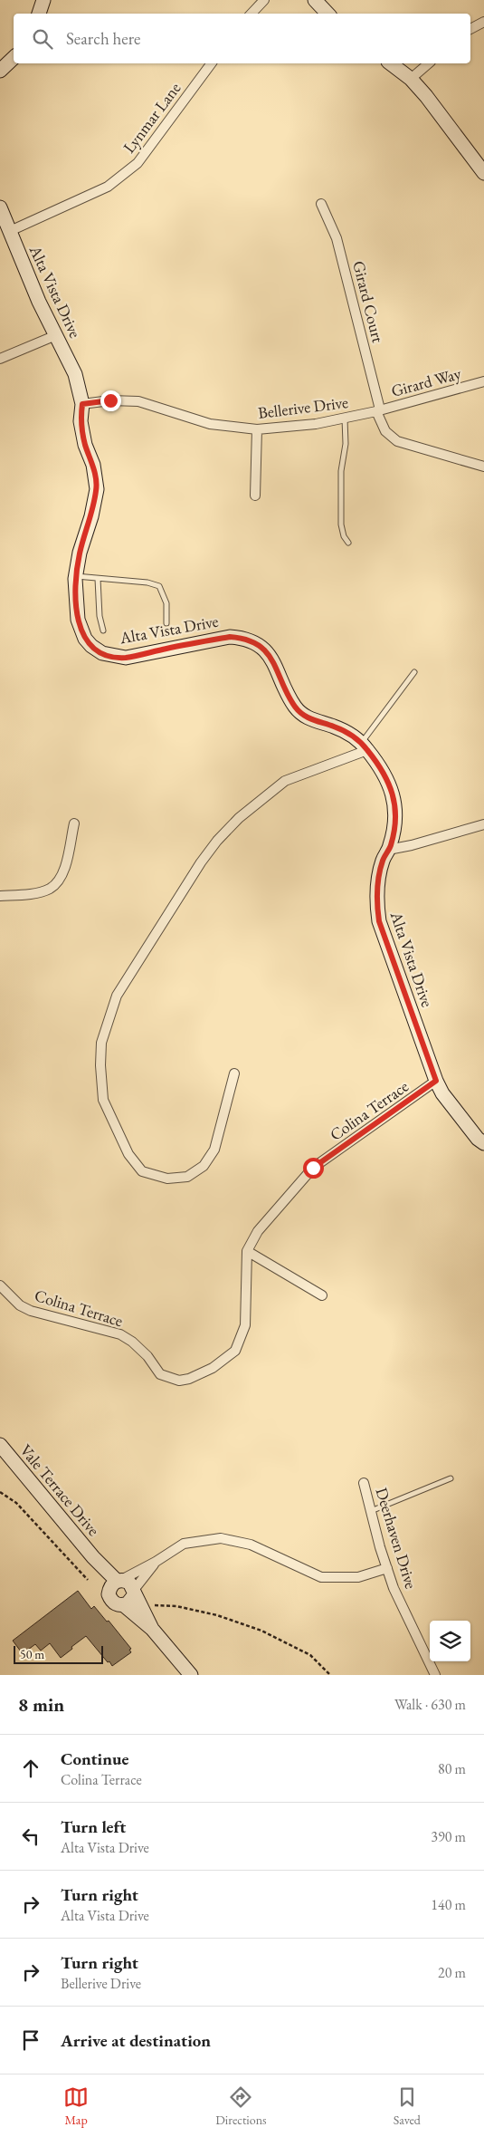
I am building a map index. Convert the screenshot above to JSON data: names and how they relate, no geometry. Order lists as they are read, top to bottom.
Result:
{
  "streets": {
    "street": [
      "Lynmar Lane",
      "Alta Vista Drive",
      "Girard Court",
      "Girard Way",
      "Bellerive Drive",
      "Colina Terrace",
      "Vale Terrace Drive",
      "Deerhaven Drive"
    ]
  },
  "crossings": [
    ["Lynmar Lane", "Alta Vista Drive"],
    ["Alta Vista Drive", "Bellerive Drive"],
    ["Alta Vista Drive", "Colina Terrace"],
    ["Girard Court", "Girard Way"],
    ["Girard Court", "Bellerive Drive"],
    ["Girard Way", "Bellerive Drive"]
  ],
  "scale_bar": "50 m",
  "page": {
    "search": "Search here",
    "scale": "50 m",
    "heading": ["8 min", "Walk · 630 m"],
    "list": [
      ["Continue", "Colina Terrace", "80 m"],
      ["Turn left", "Alta Vista Drive", "390 m"],
      ["Turn right", "Alta Vista Drive", "140 m"],
      ["Turn right", "Bellerive Drive", "20 m"],
      "Arrive at destination"
    ],
    "nav": ["Map", "Directions", "Saved"]
  }
}
